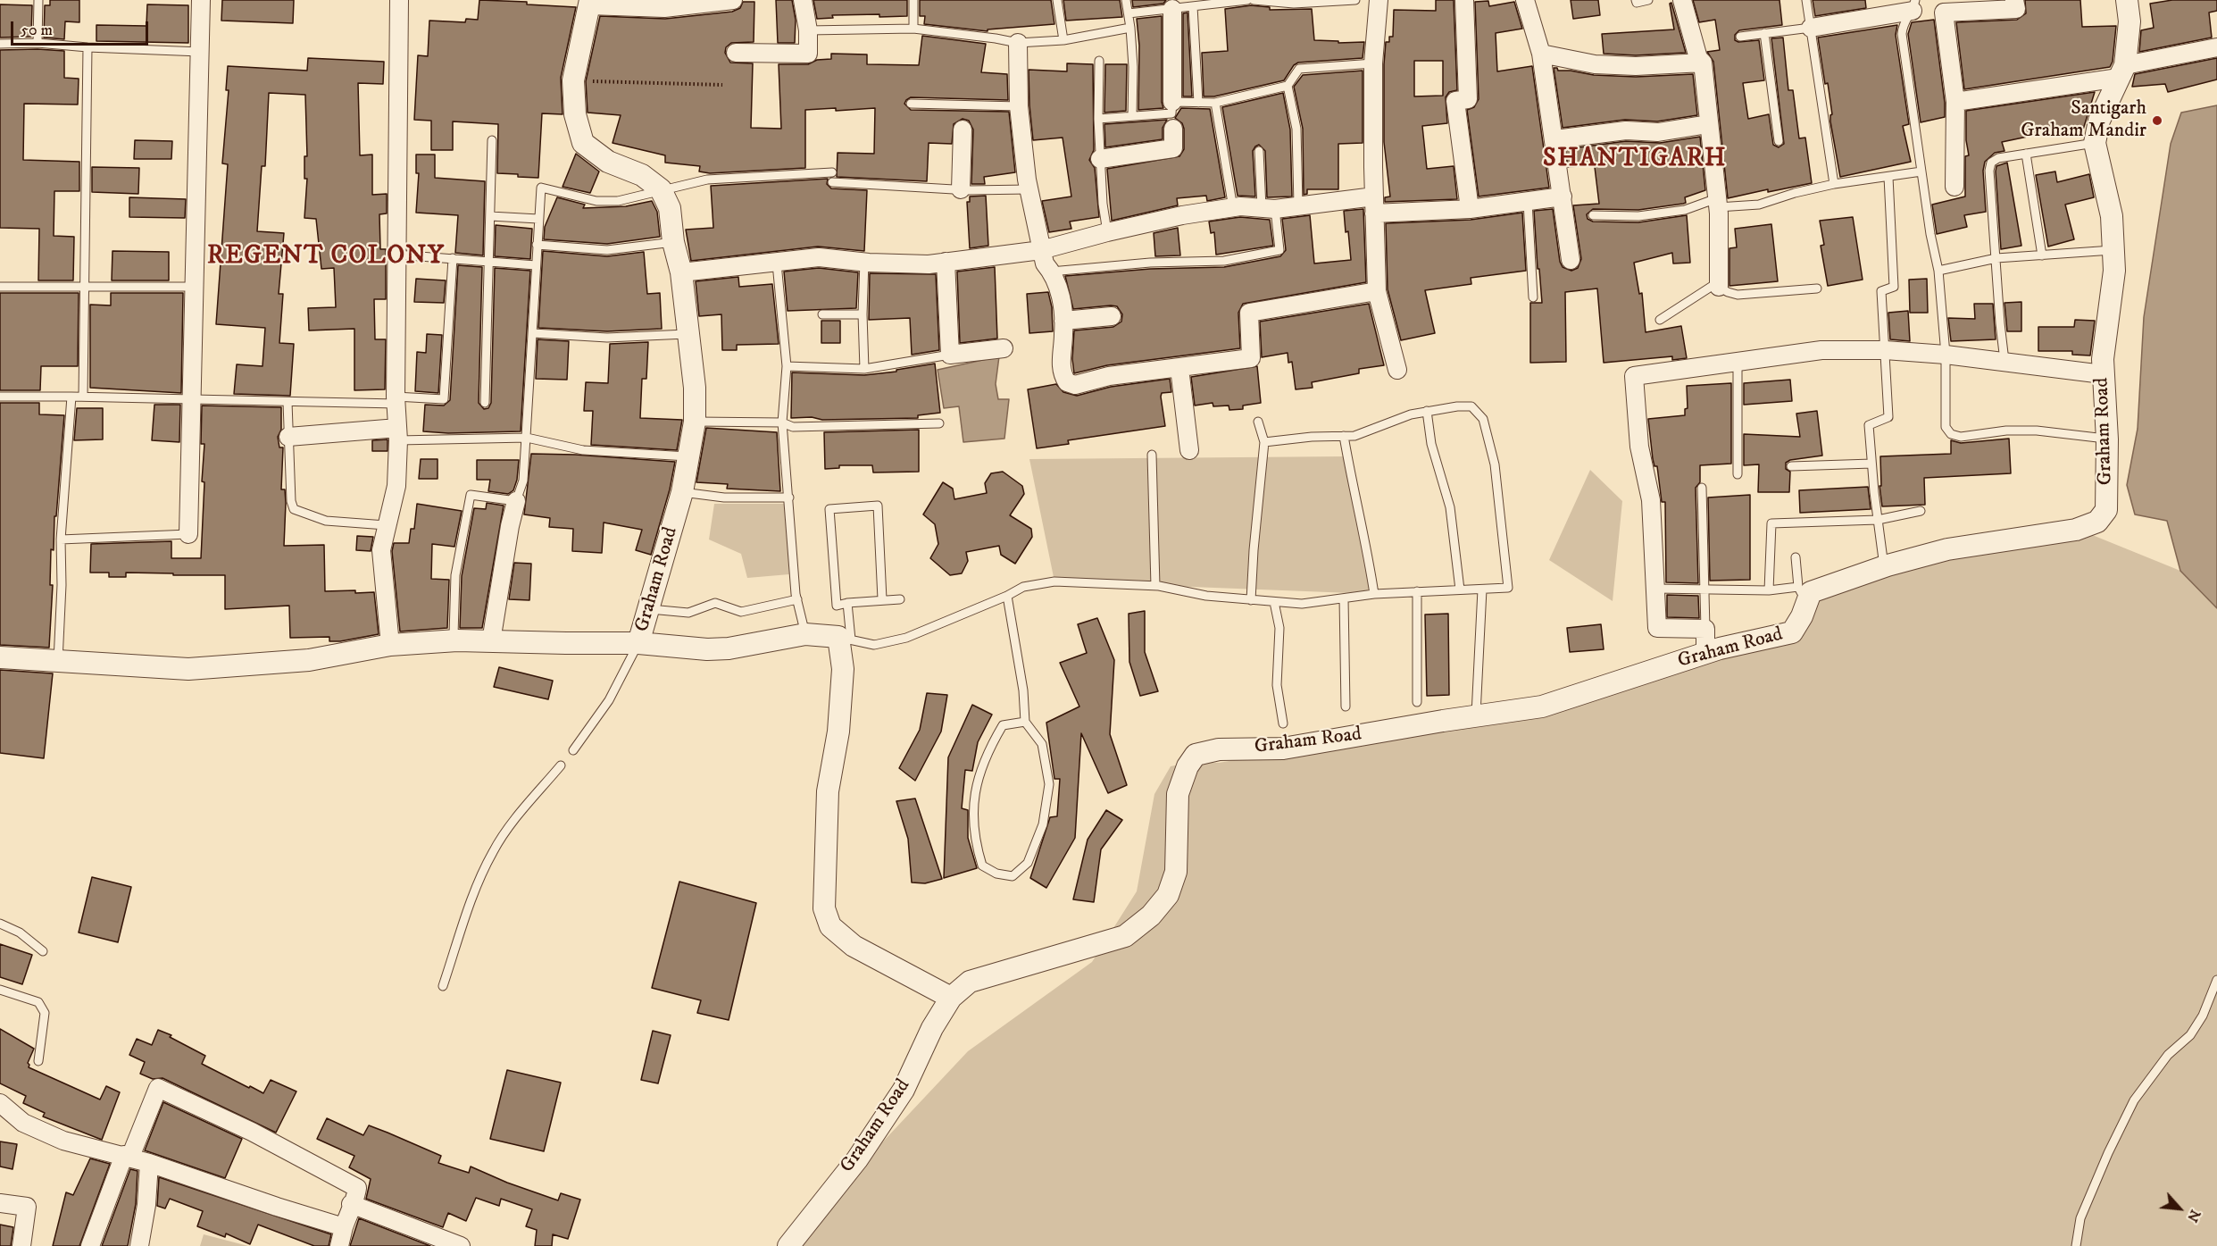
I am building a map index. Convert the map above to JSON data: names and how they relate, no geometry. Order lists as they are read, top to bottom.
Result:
{
  "streets": {
    "street": ["Graham Road"]
  },
  "districts": ["SHANTIGARH", "REGENT COLONY"],
  "places": ["Santigarh Graham Mandir"],
  "scale_bar": "50 m",
  "north": "bottom right"
}
